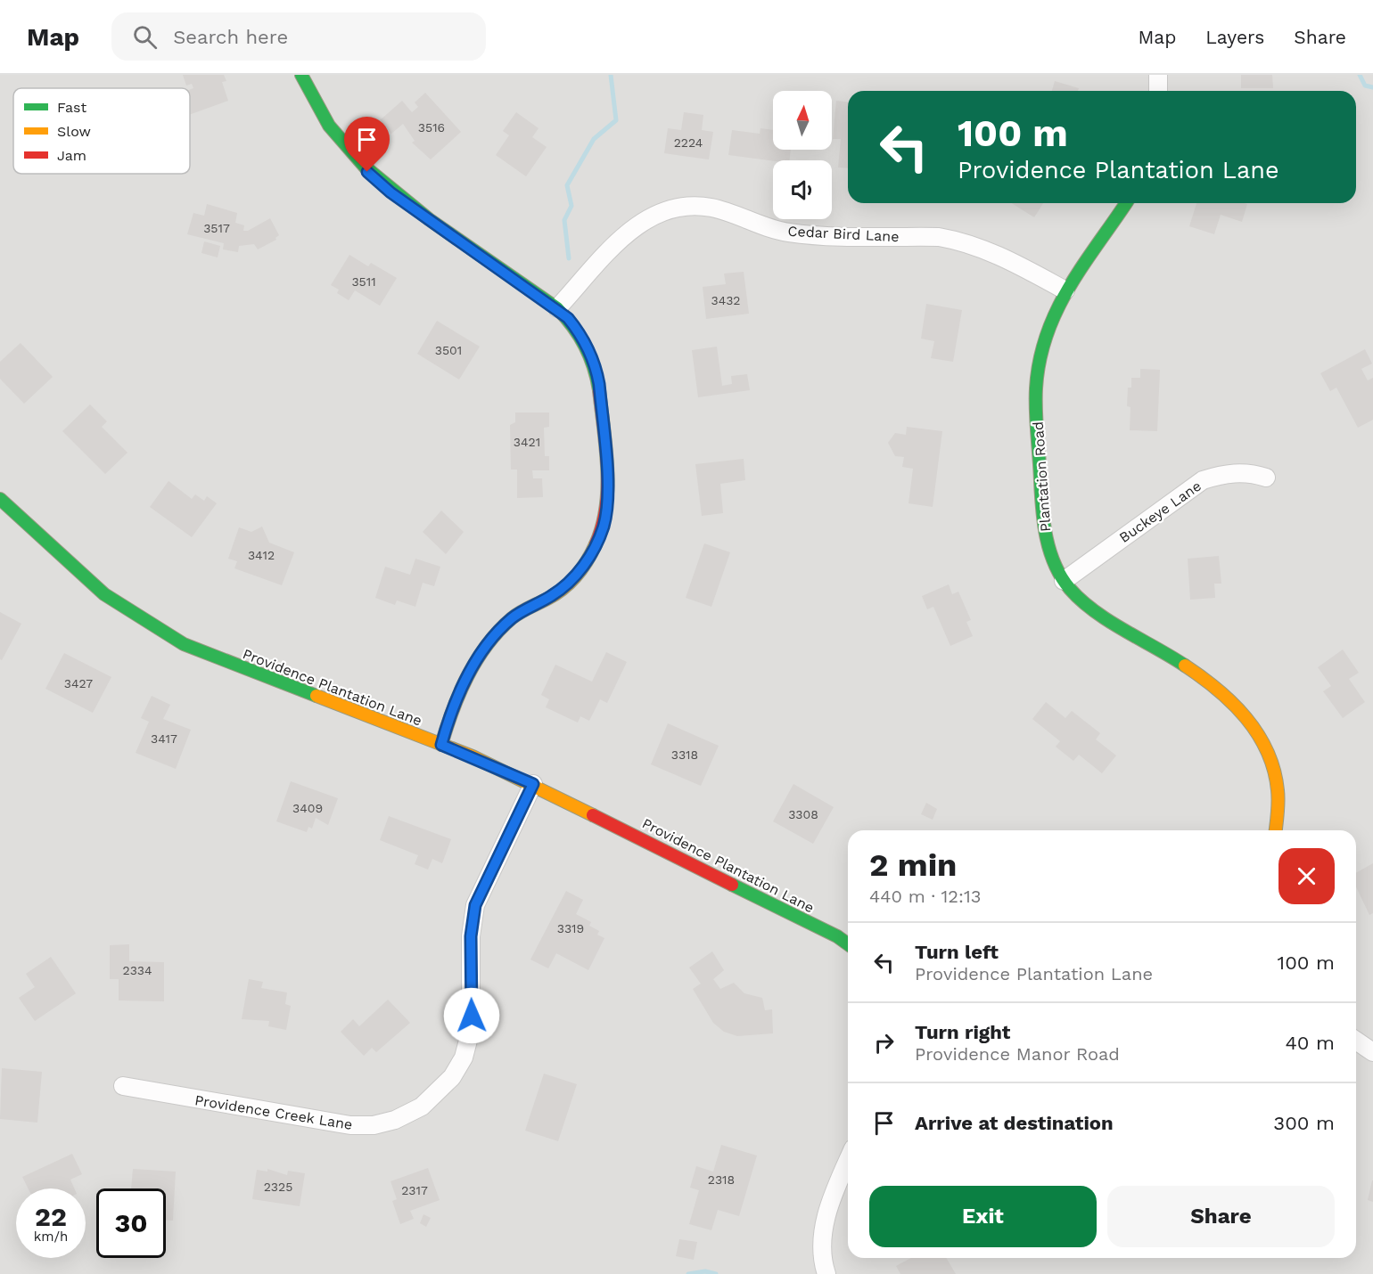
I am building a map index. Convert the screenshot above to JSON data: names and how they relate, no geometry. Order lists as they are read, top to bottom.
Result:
{
  "streets": {
    "street": [
      "Cedar Bird Lane",
      "Plantation Road",
      "Buckeye Lane",
      "Providence Plantation Lane",
      "Providence Creek Lane"
    ]
  },
  "crossings": [
    ["Cedar Bird Lane", "Plantation Road"],
    ["Plantation Road", "Buckeye Lane"],
    ["Providence Plantation Lane", "Providence Creek Lane"]
  ],
  "house_numbers": [
    "3516",
    "2224",
    "3517",
    "3511",
    "3432",
    "3501",
    "3421",
    "3412",
    "3427",
    "3417",
    "3318",
    "3409",
    "3308",
    "3319",
    "2334",
    "2318",
    "2325",
    "2317"
  ],
  "legend": ["Fast", "Slow", "Jam"],
  "north": "top",
  "page": {
    "header": "Map",
    "search": "Search here",
    "nav": ["Map", "Layers", "Share"],
    "turn": ["100 m", "Providence Plantation Lane"],
    "heading": ["2 min", "440 m · 12:13"],
    "list": [
      {
        "name": "Turn left",
        "note": "Providence Plantation Lane",
        "value": "100 m"
      },
      {
        "name": "Turn right",
        "note": "Providence Manor Road",
        "value": "40 m"
      },
      {
        "name": "Arrive at destination",
        "value": "300 m"
      }
    ],
    "buttons": ["Exit", "Share"],
    "speed": "22 km/h",
    "limit": "30"
  }
}
